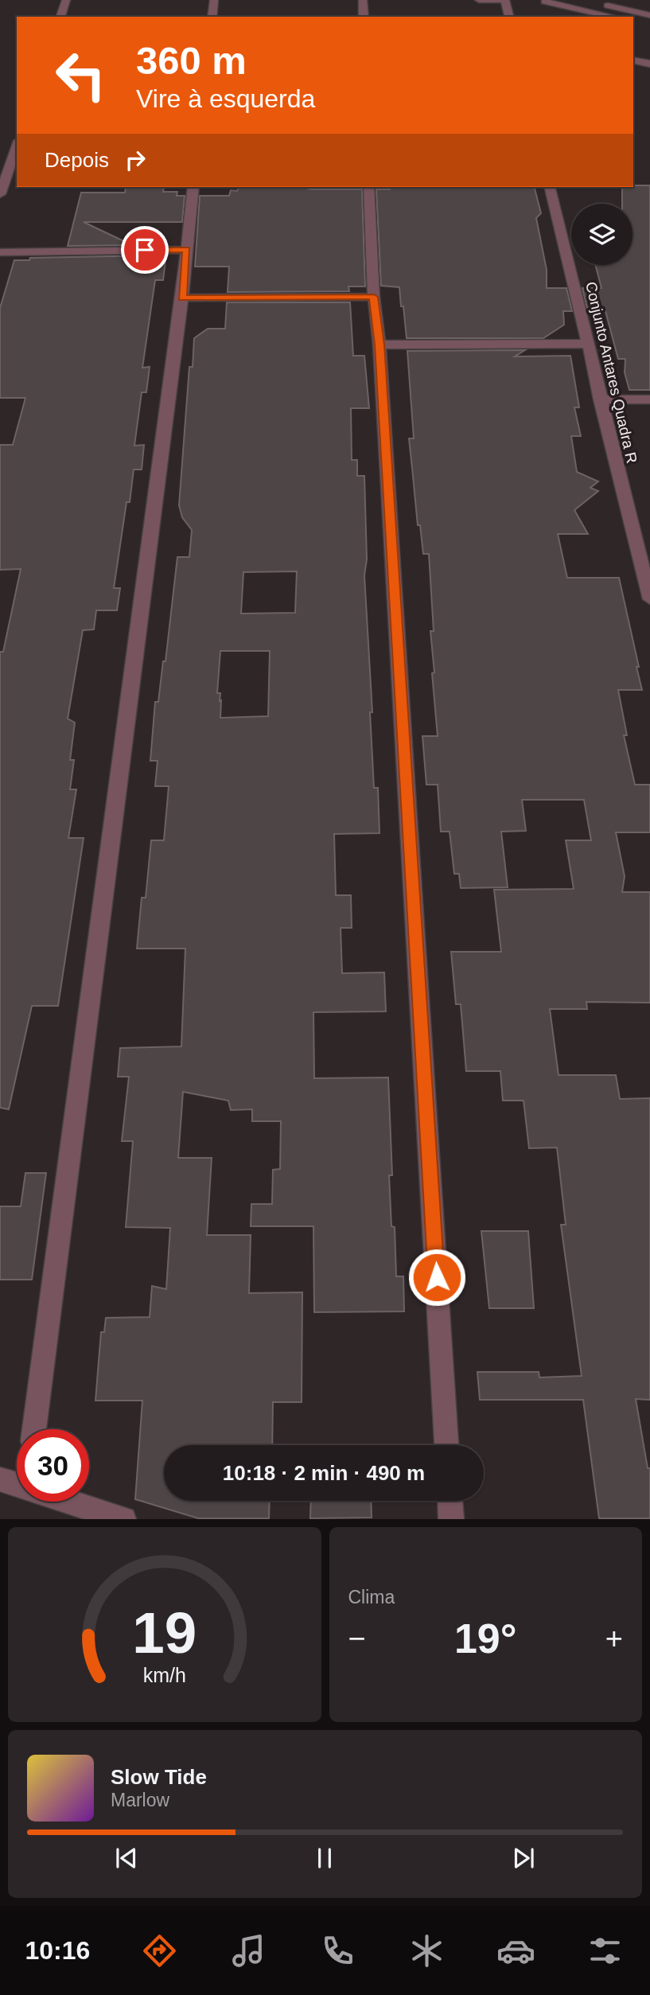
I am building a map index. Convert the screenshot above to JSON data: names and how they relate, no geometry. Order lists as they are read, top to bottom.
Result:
{
  "streets": {
    "street": ["Conjunto Antares Quadra R"]
  },
  "page": {
    "turn": ["360 m", "Vire à esquerda"],
    "then": "Depois",
    "limit": "30",
    "trip": "10:18 · 2 min · 490 m",
    "tile": "Clima",
    "heat": ["−", "19°", "+"],
    "song": ["Slow Tide", "Marlow"],
    "tabs": "10:16",
    "gauge": ["19", "km/h"]
  }
}
